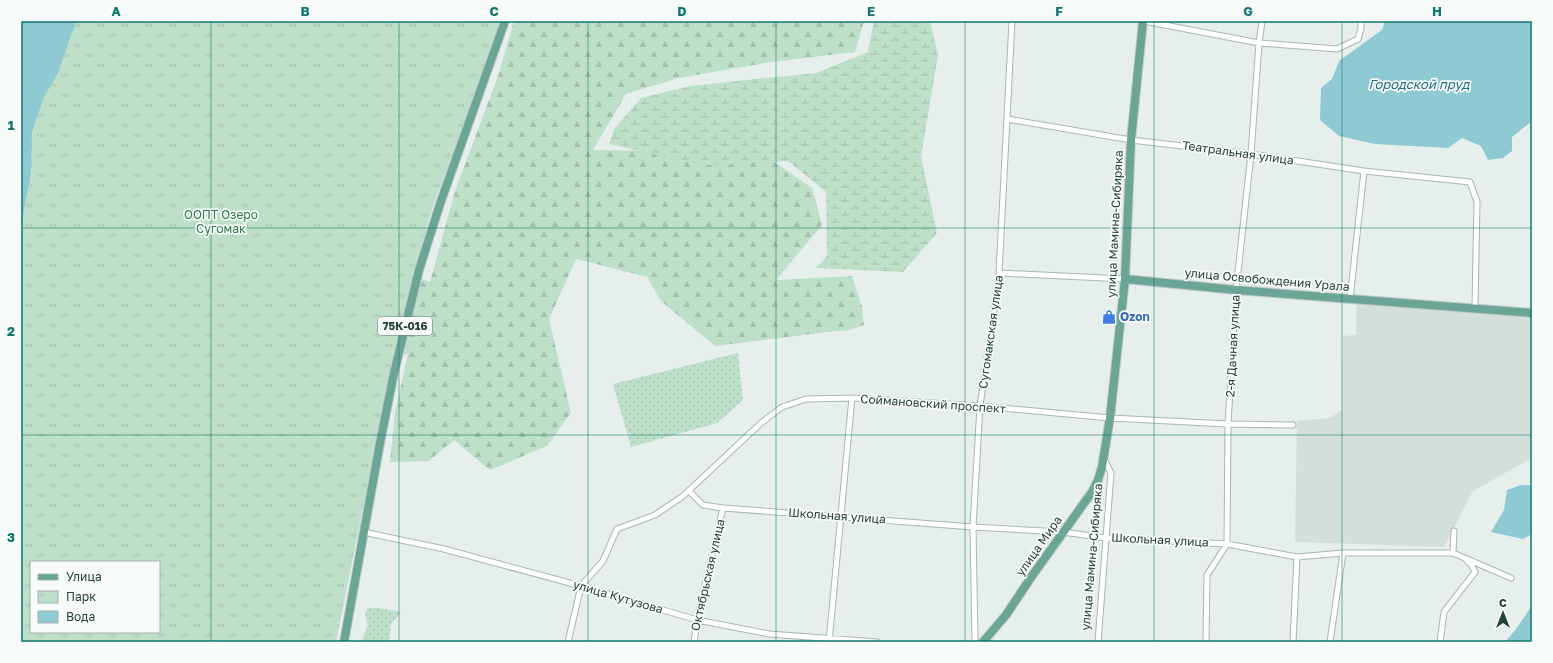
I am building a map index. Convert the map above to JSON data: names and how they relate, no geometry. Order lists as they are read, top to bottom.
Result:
{
  "streets": {
    "main road": [
      "улица Мамина-Сибиряка",
      "улица Освобождения Урала",
      "75К-016",
      "улица Мира"
    ],
    "street": [
      "Театральная улица",
      "Сугомакская улица",
      "2-я Дачная улица",
      "Соймановский проспект",
      "Школьная улица",
      "Октябрьская улица",
      "улица Кутузова"
    ]
  },
  "crossings": [
    ["Театральная улица", "улица Мамина-Сибиряка"],
    ["Театральная улица", "улица Освобождения Урала"],
    ["Театральная улица", "Сугомакская улица"],
    ["Театральная улица", "2-я Дачная улица"],
    ["улица Мамина-Сибиряка", "улица Освобождения Урала"],
    ["улица Мамина-Сибиряка", "Соймановский проспект"],
    ["улица Мамина-Сибиряка", "Школьная улица"],
    ["улица Мамина-Сибиряка", "улица Мира"],
    ["улица Освобождения Урала", "Сугомакская улица"],
    ["улица Освобождения Урала", "2-я Дачная улица"],
    ["75К-016", "улица Кутузова"],
    ["Сугомакская улица", "Соймановский проспект"],
    ["Сугомакская улица", "Школьная улица"],
    ["2-я Дачная улица", "Соймановский проспект"],
    ["2-я Дачная улица", "Школьная улица"],
    ["Соймановский проспект", "Школьная улица"],
    ["Соймановский проспект", "улица Кутузова"],
    ["Школьная улица", "улица Мира"],
    ["Школьная улица", "Октябрьская улица"],
    ["Октябрьская улица", "улица Кутузова"]
  ],
  "water": ["Городской пруд"],
  "parks": ["ООПТ Озеро Сугомак"],
  "places": {
    "shop": ["Ozon"]
  },
  "legend": ["Улица", "Парк", "Вода"],
  "north": "top",
  "grid": {
    "columns": [
      "A",
      "B",
      "C",
      "D",
      "E",
      "F",
      "G",
      "H"
    ],
    "rows": ["1", "2", "3"]
  }
}
